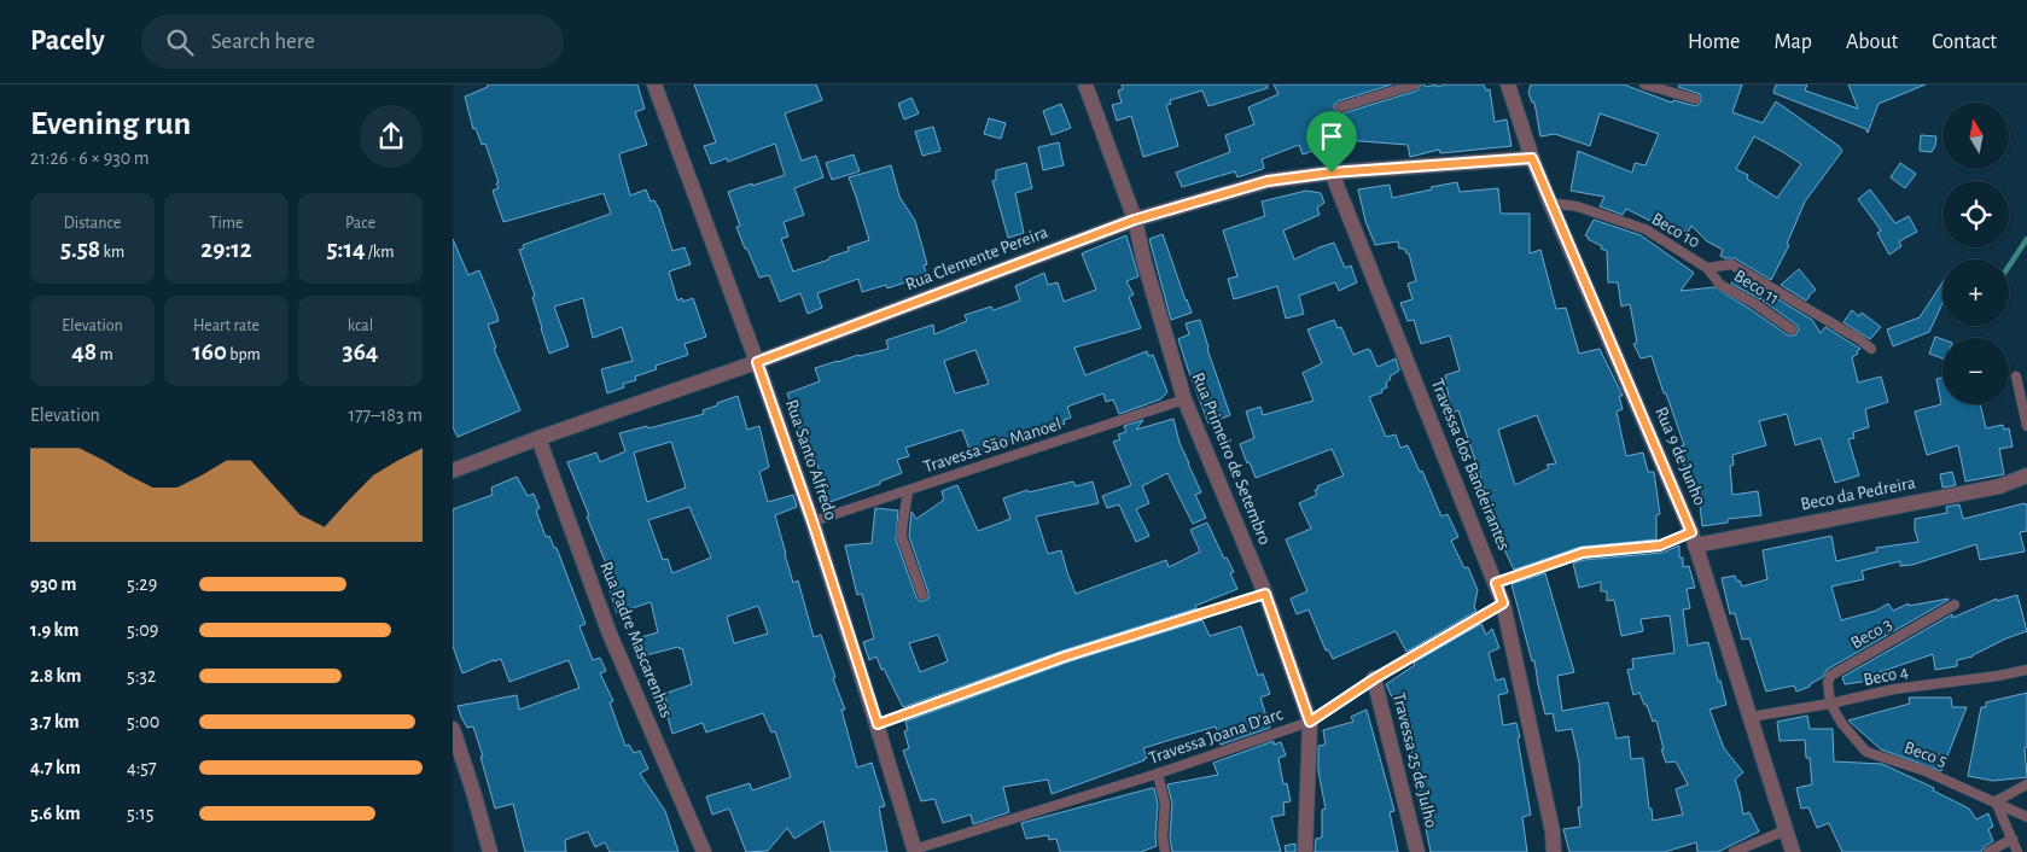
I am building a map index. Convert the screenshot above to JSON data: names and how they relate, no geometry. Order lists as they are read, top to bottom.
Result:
{
  "streets": {
    "street": [
      "Rua Clemente Pereira",
      "Rua 9 de Junho",
      "Rua Primeiro de Setembro",
      "Rua Santo Alfredo",
      "Travessa dos Bandeirantes",
      "Beco da Pedreira",
      "Rua Padre Mascarenhas",
      "Travessa 25 de Julho"
    ],
    "lane": [
      "Beco 10",
      "Beco 11",
      "Travessa São Manoel",
      "Beco 3",
      "Beco 4",
      "Travessa Joana D'arc",
      "Beco 5"
    ]
  },
  "crossings": [
    ["Beco 10", "Beco 11"],
    ["Beco 10", "Rua 9 de Junho"],
    ["Rua Clemente Pereira", "Rua 9 de Junho"],
    ["Rua Clemente Pereira", "Rua Primeiro de Setembro"],
    ["Rua Clemente Pereira", "Rua Santo Alfredo"],
    ["Rua Clemente Pereira", "Travessa dos Bandeirantes"],
    ["Rua Clemente Pereira", "Rua Padre Mascarenhas"],
    ["Travessa São Manoel", "Rua Primeiro de Setembro"],
    ["Travessa São Manoel", "Rua Santo Alfredo"],
    ["Rua 9 de Junho", "Beco da Pedreira"],
    ["Rua 9 de Junho", "Beco 4"],
    ["Rua Primeiro de Setembro", "Travessa Joana D'arc"],
    ["Rua Santo Alfredo", "Travessa Joana D'arc"],
    ["Travessa dos Bandeirantes", "Travessa Joana D'arc"],
    ["Beco 3", "Beco 4"],
    ["Beco 3", "Beco 5"],
    ["Beco 4", "Beco 5"],
    ["Travessa Joana D'arc", "Travessa 25 de Julho"]
  ],
  "north": "top",
  "page": {
    "header": "Pacely",
    "search": "Search here",
    "nav": [
      "Home",
      "Map",
      "About",
      "Contact"
    ],
    "heading": ["Evening run", "21:26 · 6 × 930 m"],
    "map_buttons": ["+", "−"],
    "stats": [
      ["Distance", "5.58 km"],
      ["Time", "29:12"],
      ["Pace", "5:14 /km"],
      ["Elevation", "48 m"],
      ["Heart rate", "160 bpm"],
      ["kcal", "364"]
    ],
    "chart": ["Elevation", "177–183 m"],
    "list": [
      {
        "name": "930 m",
        "note": "5:29"
      },
      {
        "name": "1.9 km",
        "note": "5:09"
      },
      {
        "name": "2.8 km",
        "note": "5:32"
      },
      {
        "name": "3.7 km",
        "note": "5:00"
      },
      {
        "name": "4.7 km",
        "note": "4:57"
      },
      {
        "name": "5.6 km",
        "note": "5:15"
      }
    ]
  }
}
